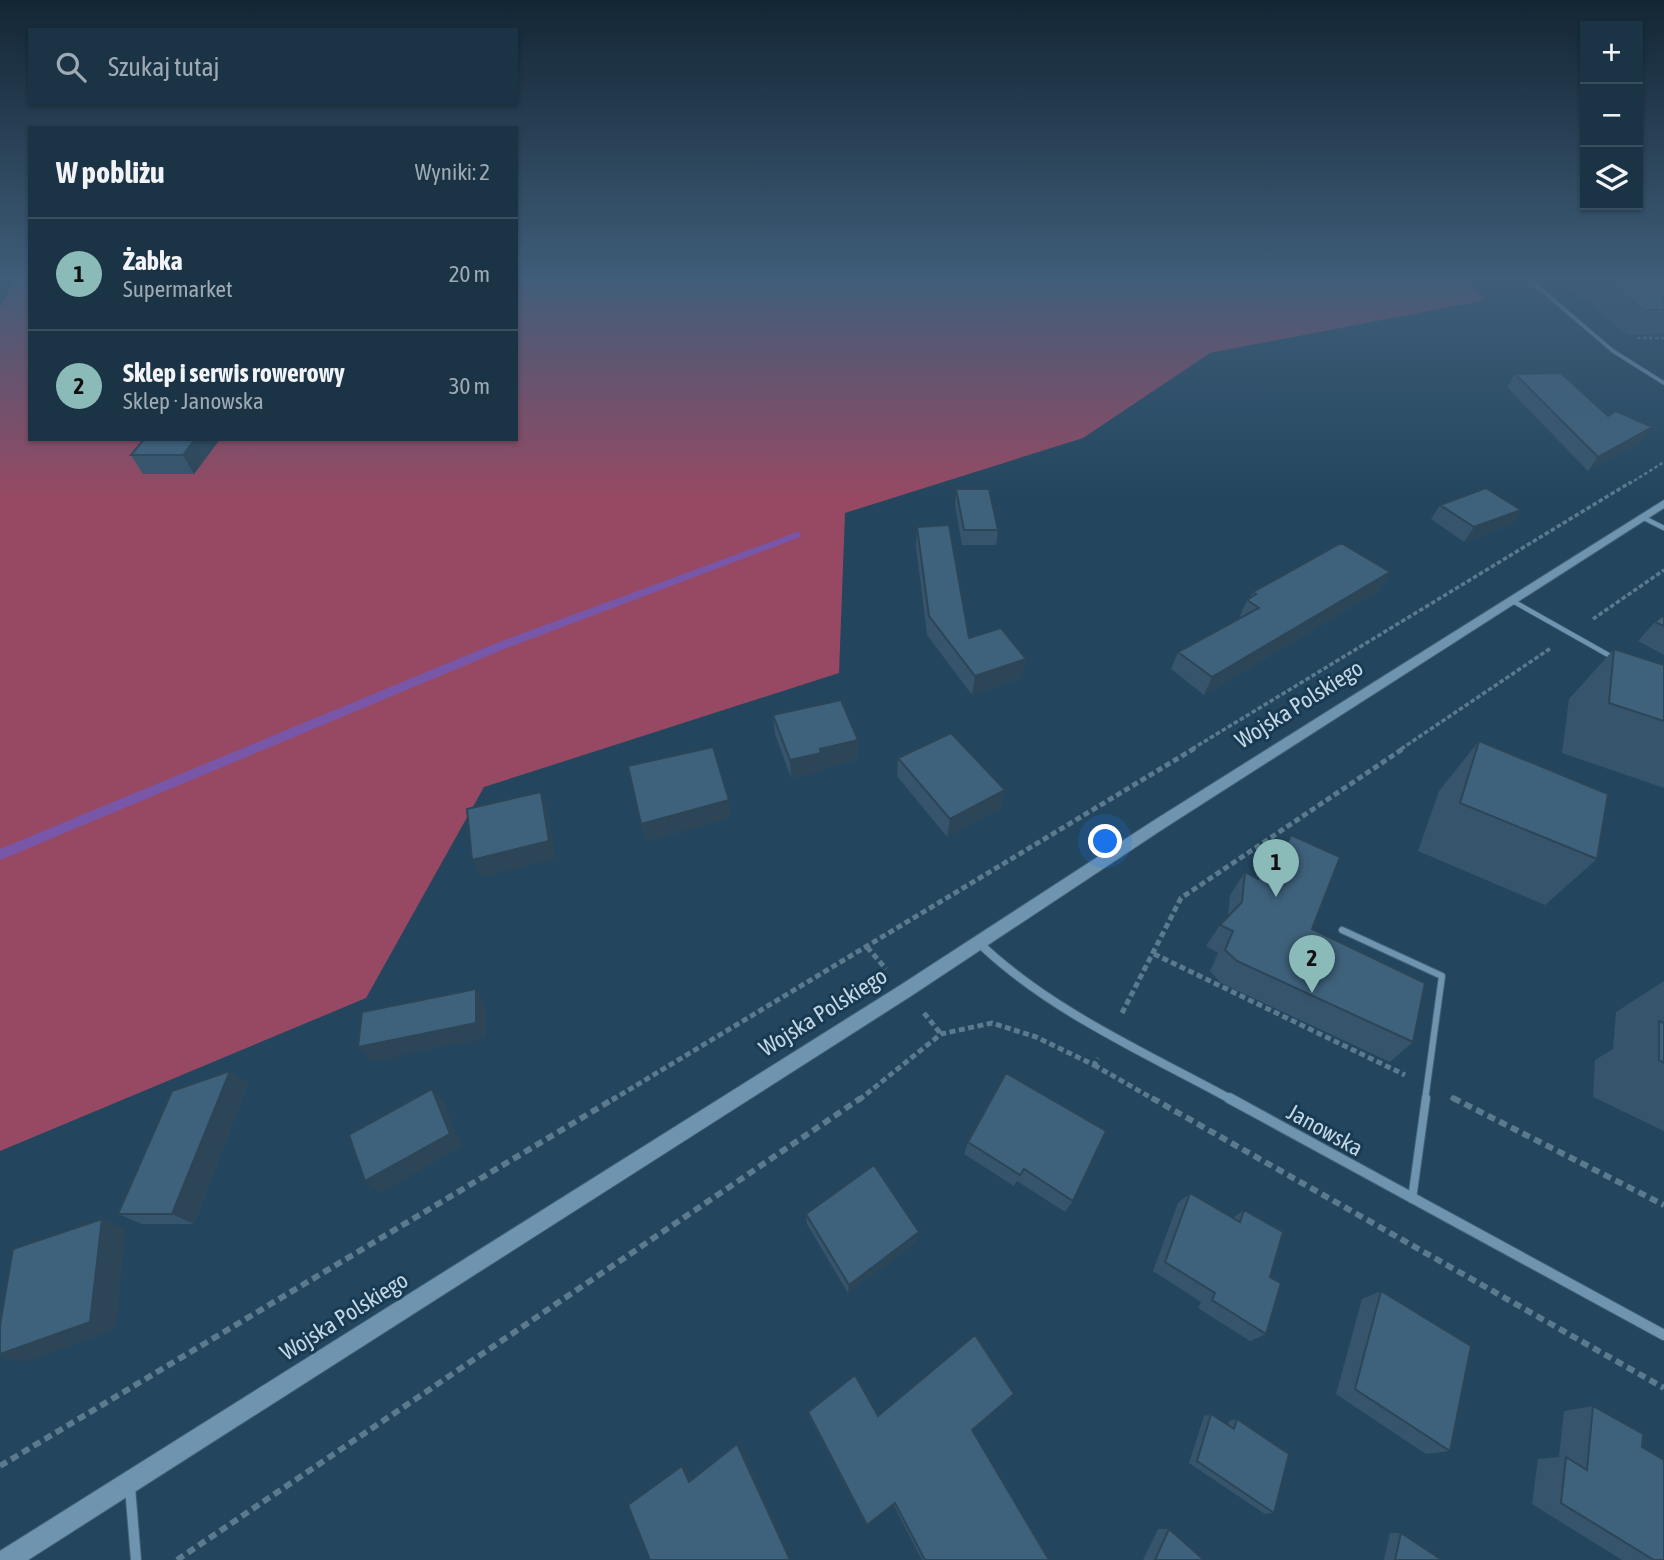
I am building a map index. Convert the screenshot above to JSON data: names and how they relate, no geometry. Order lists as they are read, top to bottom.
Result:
{
  "streets": {
    "main road": ["Wojska Polskiego"],
    "street": ["Janowska"]
  },
  "crossings": [
    ["Wojska Polskiego", "Janowska"]
  ],
  "page": {
    "map_buttons": ["+", "−"],
    "search": "Szukaj tutaj",
    "heading": ["W pobliżu", "Wyniki: 2"],
    "list": [
      {
        "mark": "1",
        "name": "Żabka",
        "note": "Supermarket",
        "value": "20 m"
      },
      {
        "mark": "2",
        "name": "Sklep i serwis rowerowy",
        "note": "Sklep · Janowska",
        "value": "30 m"
      }
    ],
    "pins": ["1", "2"]
  }
}
